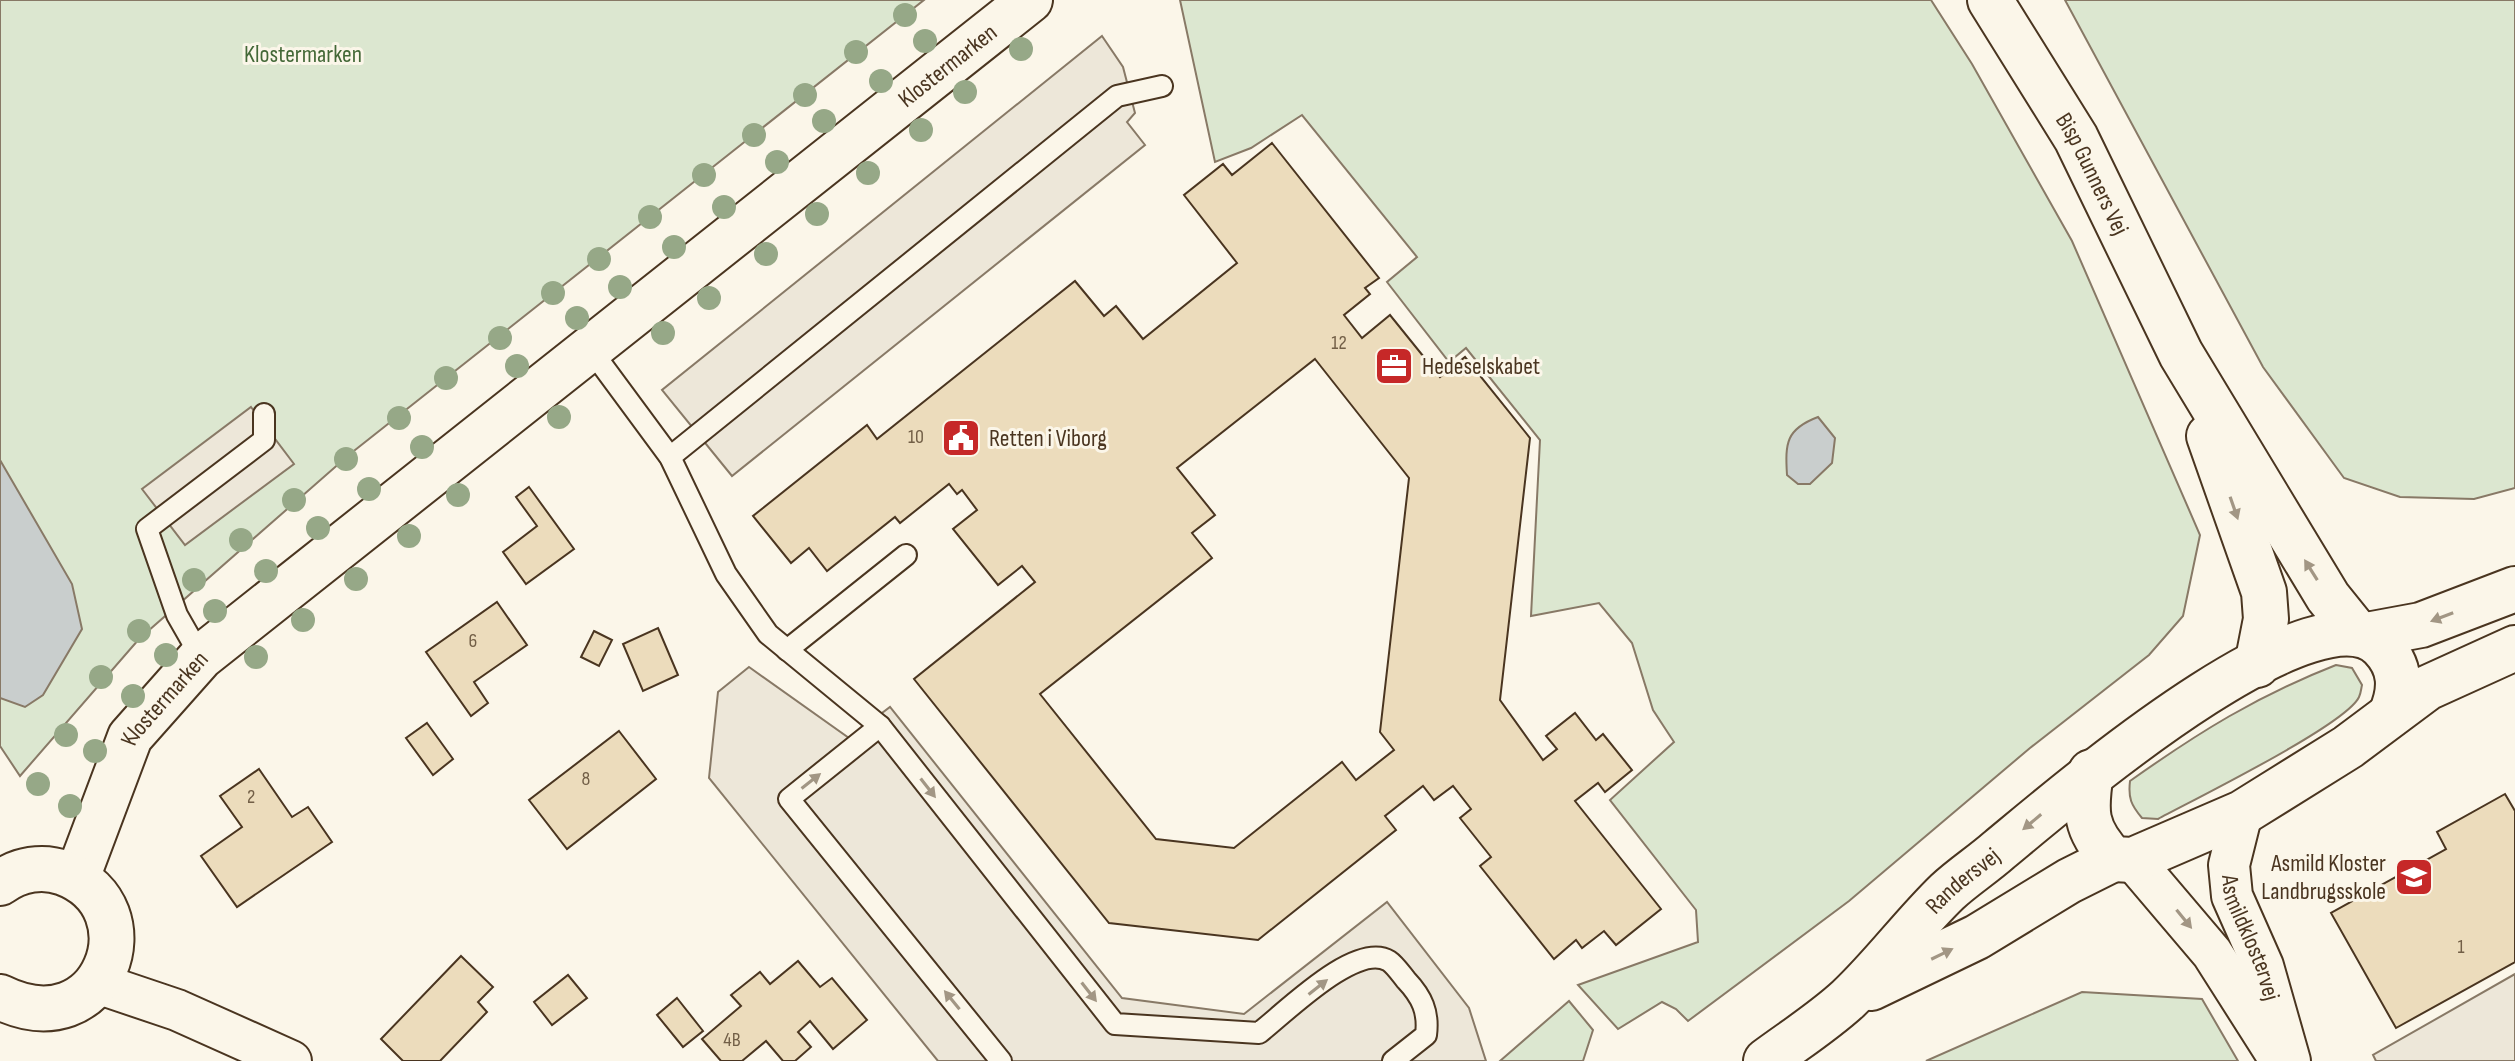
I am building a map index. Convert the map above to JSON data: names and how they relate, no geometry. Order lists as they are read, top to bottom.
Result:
{
  "streets": {
    "street": [
      "Klostermarken",
      "Bisp Gunners Vej",
      "Randersvej",
      "Asmildklostervej"
    ]
  },
  "crossings": [
    ["Bisp Gunners Vej", "Randersvej"],
    ["Randersvej", "Asmildklostervej"]
  ],
  "one_way": ["Asmildklostervej"],
  "parks": ["Klostermarken"],
  "places": {
    "office": ["Hedeselskabet"],
    "public building": ["Retten i Viborg"],
    "school or university": ["Asmild Kloster Landbrugsskole"]
  },
  "house_numbers": [
    "12",
    "10",
    "6",
    "8",
    "2",
    "1",
    "4B"
  ]
}
